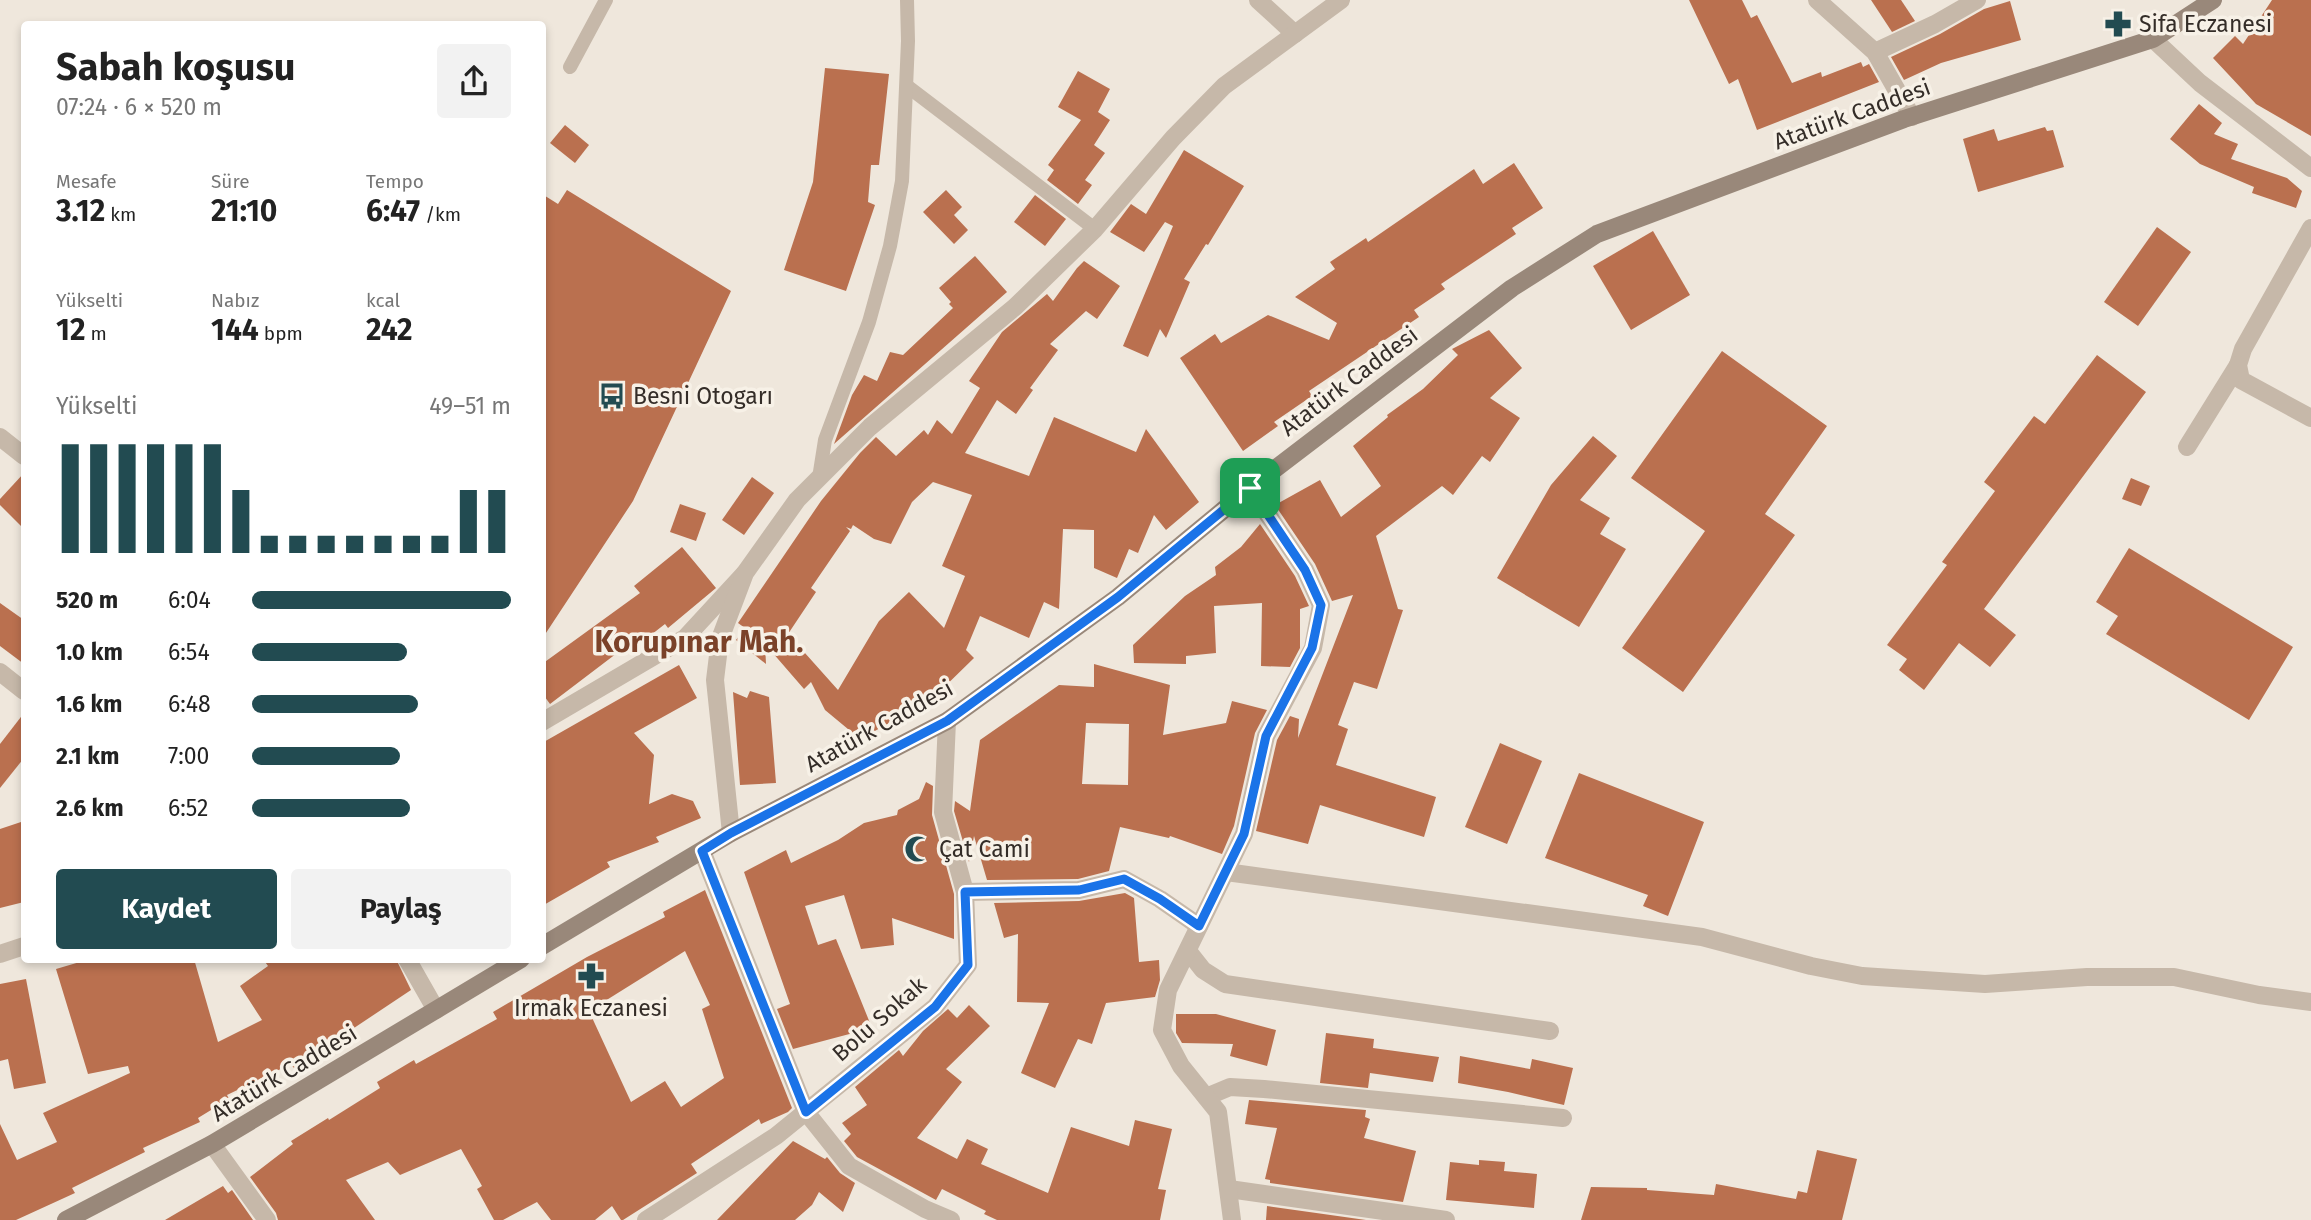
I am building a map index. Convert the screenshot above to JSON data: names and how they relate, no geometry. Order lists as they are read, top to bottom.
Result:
{
  "streets": {
    "main road": ["Atatürk Caddesi"],
    "street": ["Bolu Sokak"]
  },
  "crossings": [
    ["Atatürk Caddesi", "Bolu Sokak"]
  ],
  "districts": ["Korupınar Mah."],
  "places": {
    "pharmacy": ["Sifa Eczanesi", "Irmak Eczanesi"],
    "bus stop": ["Besni Otogarı"],
    "mosque": ["Çat Cami"]
  },
  "page": {
    "heading": ["Sabah koşusu", "07:24 · 6 × 520 m"],
    "stats": [
      ["Mesafe", "3.12 km"],
      ["Süre", "21:10"],
      ["Tempo", "6:47 /km"],
      ["Yükselti", "12 m"],
      ["Nabız", "144 bpm"],
      ["kcal", "242"]
    ],
    "chart": ["Yükselti", "49–51 m"],
    "list": [
      {
        "name": "520 m",
        "note": "6:04"
      },
      {
        "name": "1.0 km",
        "note": "6:54"
      },
      {
        "name": "1.6 km",
        "note": "6:48"
      },
      {
        "name": "2.1 km",
        "note": "7:00"
      },
      {
        "name": "2.6 km",
        "note": "6:52"
      }
    ],
    "buttons": ["Kaydet", "Paylaş"]
  }
}
